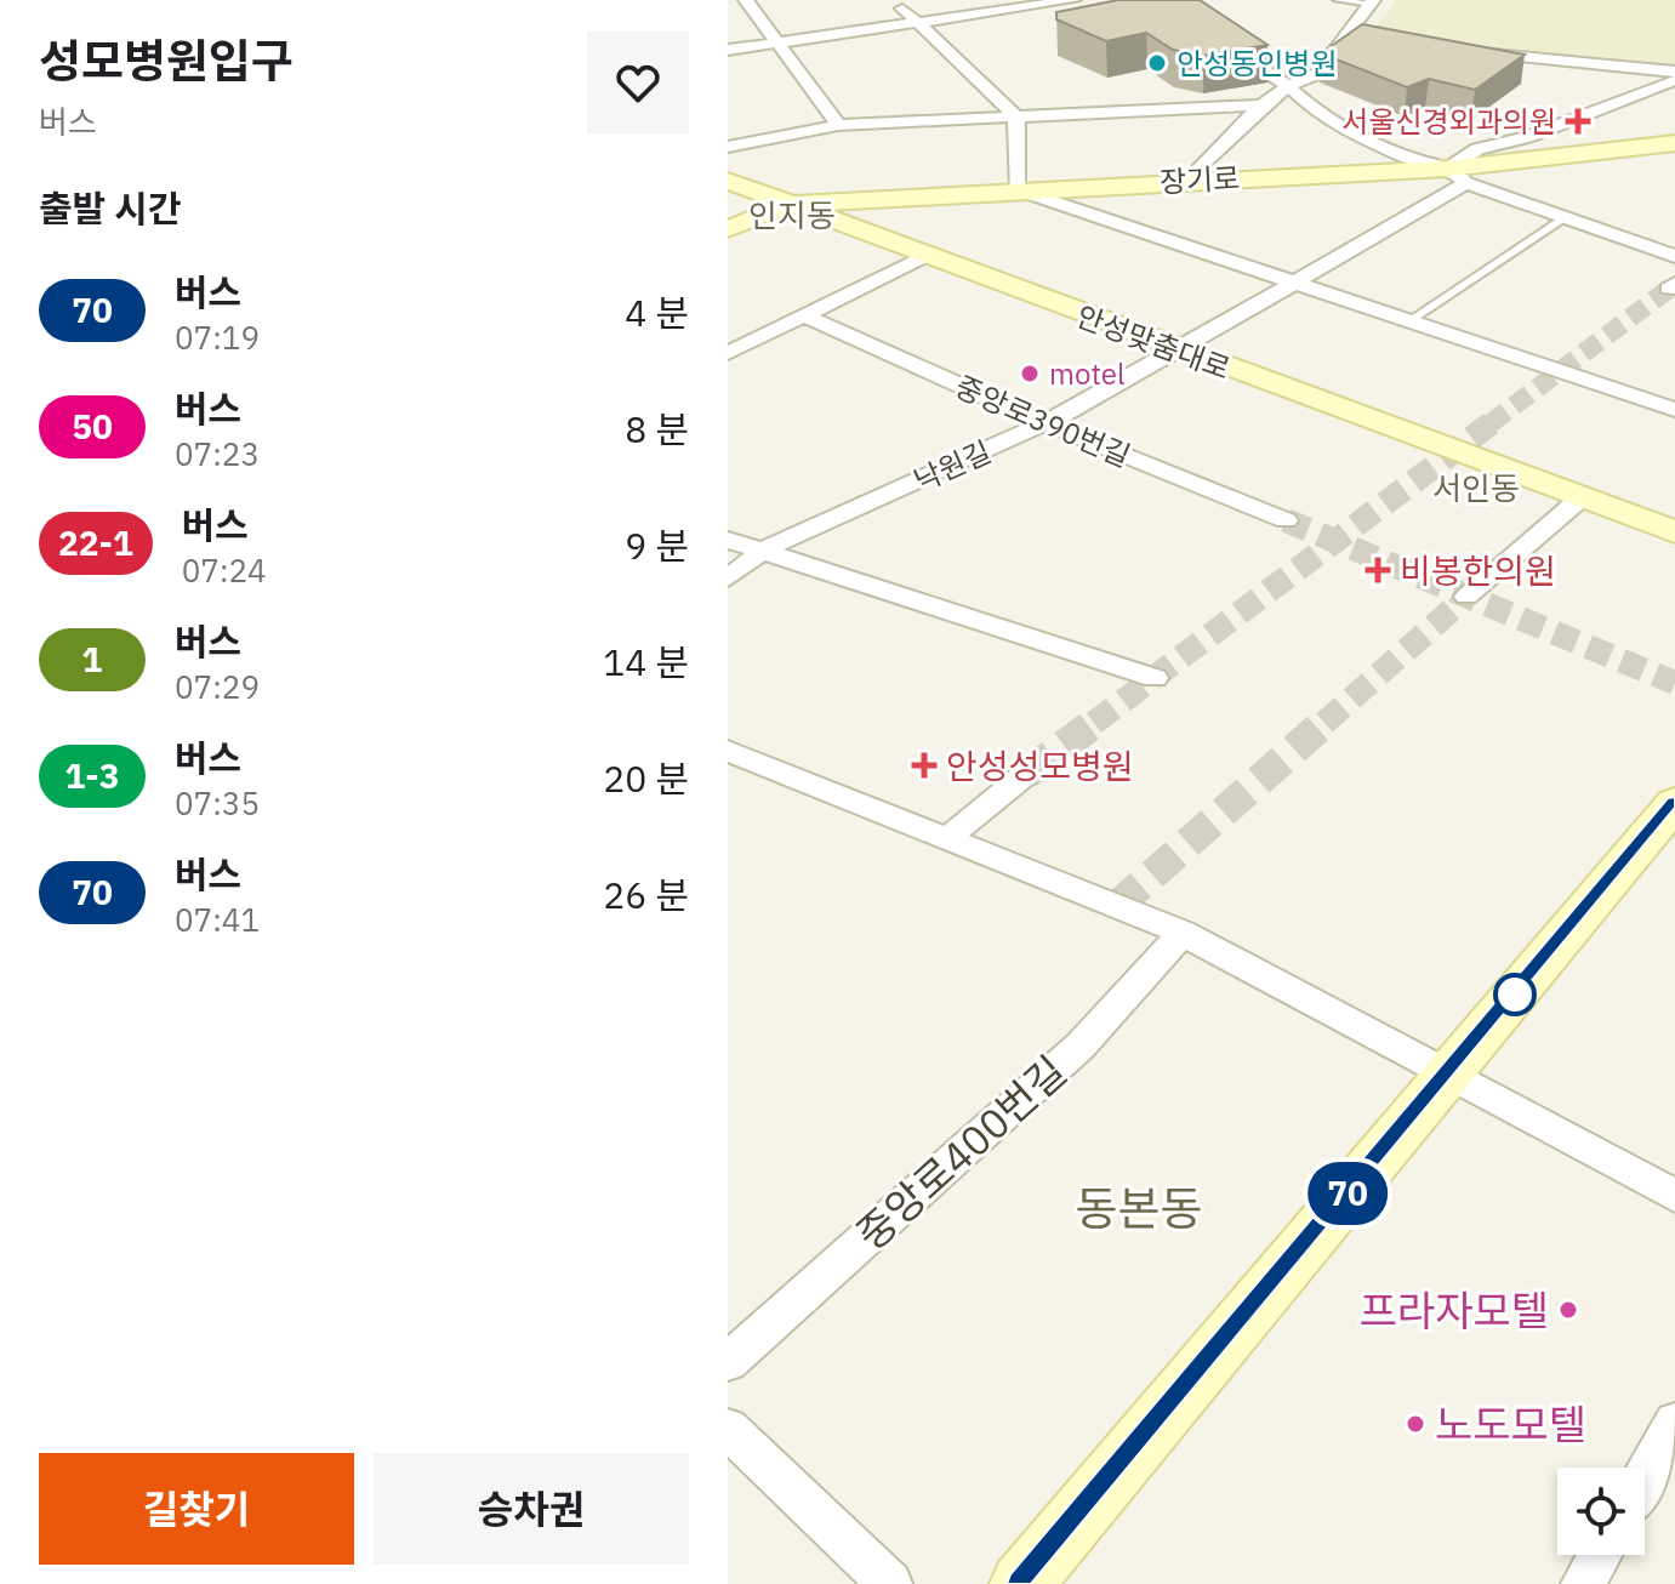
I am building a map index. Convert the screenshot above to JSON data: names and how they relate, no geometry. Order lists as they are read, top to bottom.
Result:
{
  "streets": {
    "main road": ["장기로", "안성맞춤대로"],
    "street": ["중앙로390번길", "낙원길", "중앙로400번길"]
  },
  "crossings": [
    ["장기로", "안성맞춤대로"],
    ["장기로", "낙원길"],
    ["안성맞춤대로", "낙원길"],
    ["중앙로390번길", "낙원길"]
  ],
  "districts": ["인지동", "서인동", "동본동"],
  "places": {
    "other": [
      "안성동인병원",
      "motel",
      "프라자모텔",
      "노도모텔"
    ],
    "health": ["서울신경외과의원", "비봉한의원", "안성성모병원"]
  },
  "lines": ["bus line 70"],
  "page": {
    "heading": [
      ["성모병원입구", "버스"],
      "출발 시간"
    ],
    "on_map": "70",
    "list": [
      {
        "mark": "70",
        "name": "버스",
        "note": "07:19",
        "value": "4 분"
      },
      {
        "mark": "50",
        "name": "버스",
        "note": "07:23",
        "value": "8 분"
      },
      {
        "mark": "22-1",
        "name": "버스",
        "note": "07:24",
        "value": "9 분"
      },
      {
        "mark": "1",
        "name": "버스",
        "note": "07:29",
        "value": "14 분"
      },
      {
        "mark": "1-3",
        "name": "버스",
        "note": "07:35",
        "value": "20 분"
      },
      {
        "mark": "70",
        "name": "버스",
        "note": "07:41",
        "value": "26 분"
      }
    ],
    "buttons": ["길찾기", "승차권"]
  }
}
